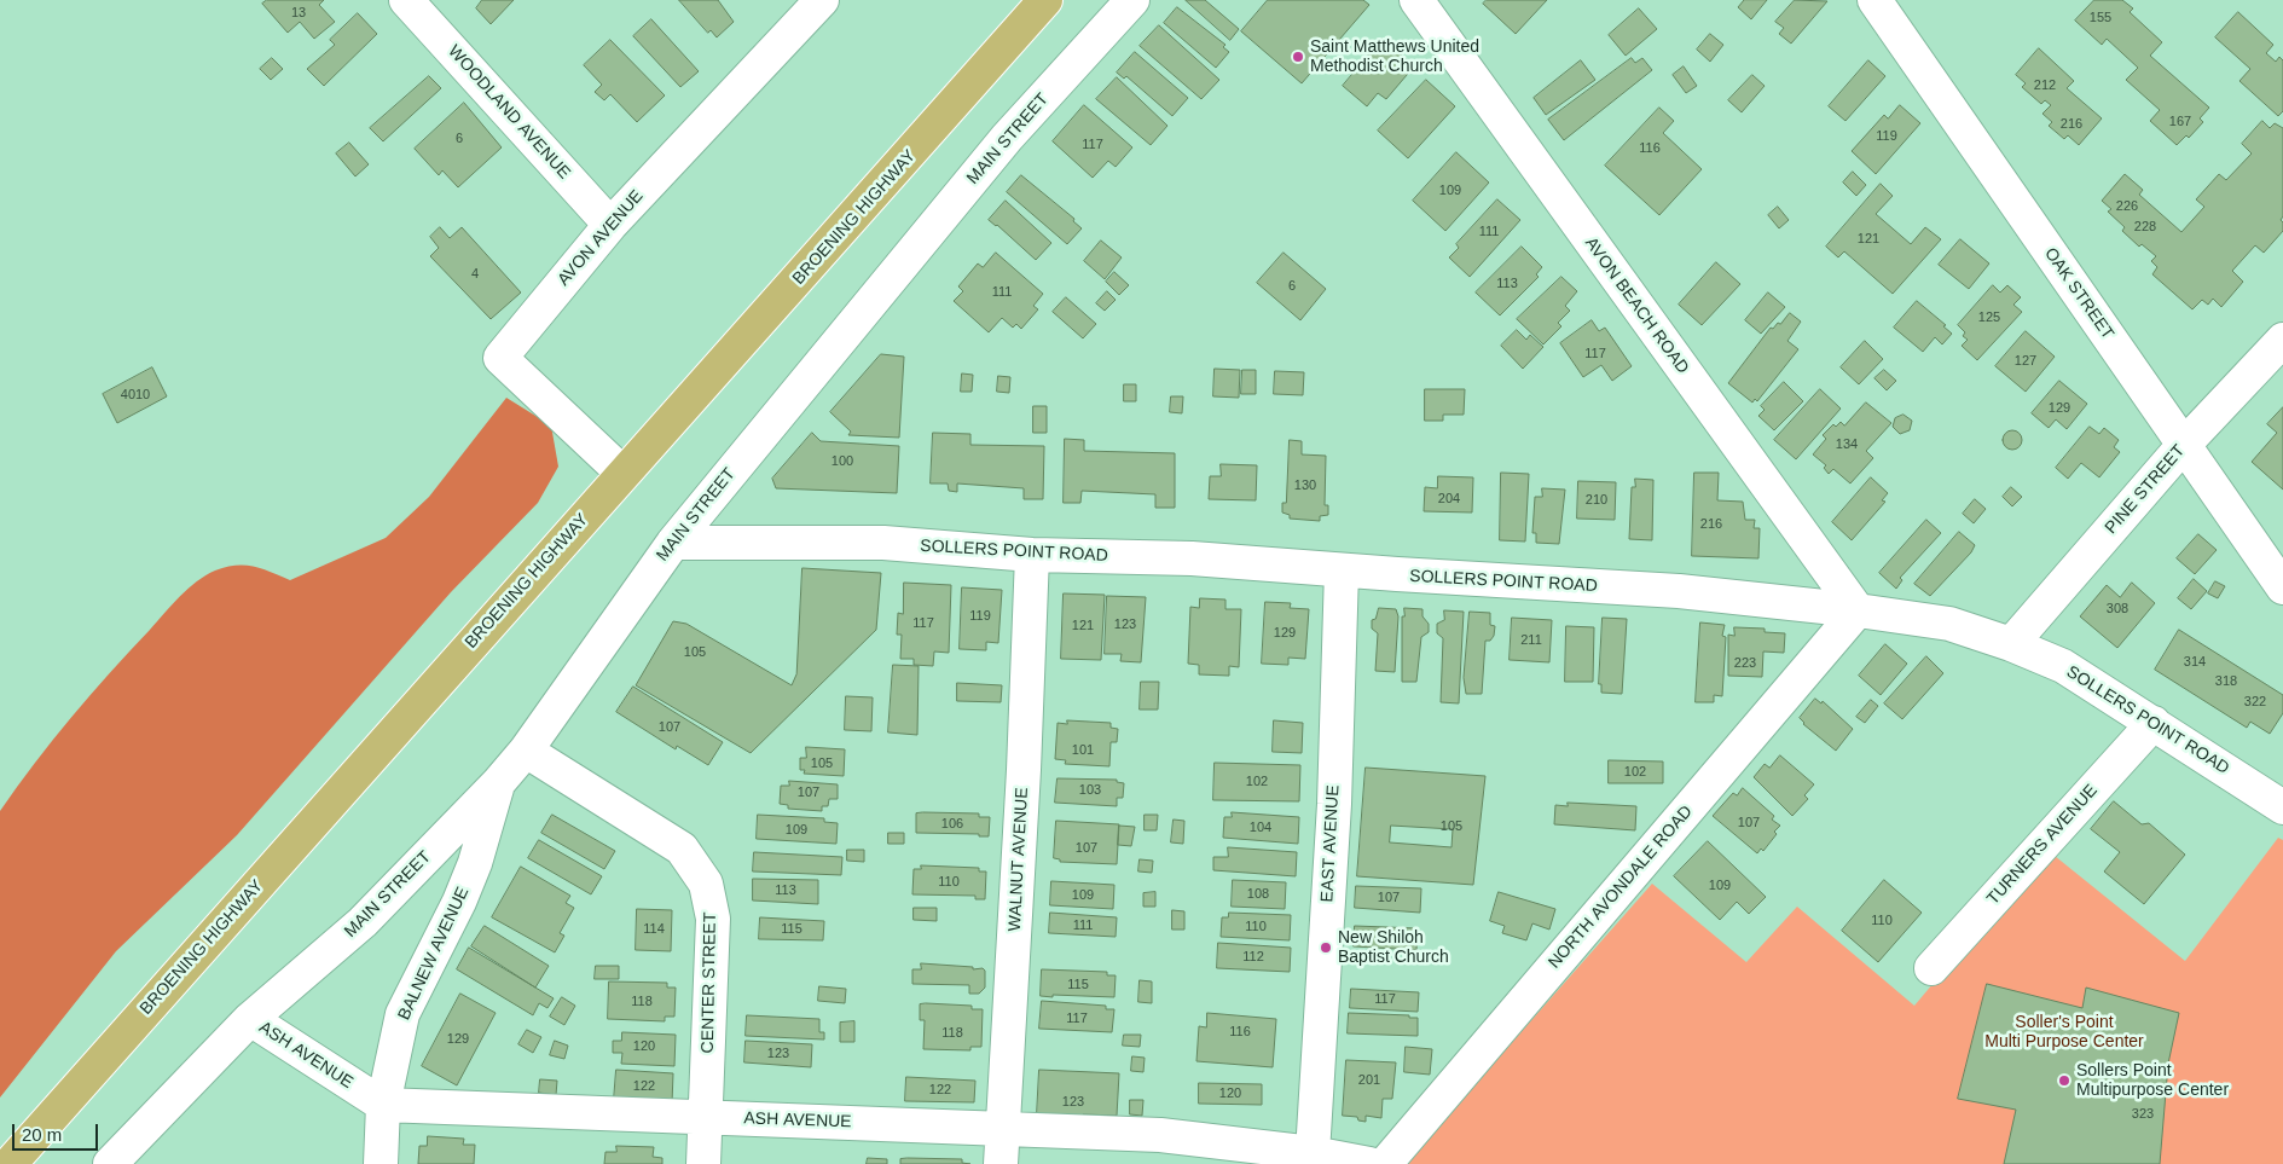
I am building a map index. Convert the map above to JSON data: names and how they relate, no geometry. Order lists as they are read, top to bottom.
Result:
{
  "streets": {
    "main road": ["BROENING HIGHWAY"],
    "street": [
      "WOODLAND AVENUE",
      "MAIN STREET",
      "AVON AVENUE",
      "OAK STREET",
      "AVON BEACH ROAD",
      "PINE STREET",
      "SOLLERS POINT ROAD",
      "EAST AVENUE",
      "TURNERS AVENUE",
      "WALNUT AVENUE",
      "NORTH AVONDALE ROAD",
      "BALNEW AVENUE",
      "CENTER STREET",
      "ASH AVENUE"
    ]
  },
  "crossings": [
    ["WOODLAND AVENUE", "AVON AVENUE"],
    ["MAIN STREET", "SOLLERS POINT ROAD"],
    ["MAIN STREET", "BALNEW AVENUE"],
    ["MAIN STREET", "CENTER STREET"],
    ["MAIN STREET", "ASH AVENUE"],
    ["BROENING HIGHWAY", "AVON AVENUE"],
    ["OAK STREET", "PINE STREET"],
    ["AVON BEACH ROAD", "SOLLERS POINT ROAD"],
    ["AVON BEACH ROAD", "NORTH AVONDALE ROAD"],
    ["PINE STREET", "SOLLERS POINT ROAD"],
    ["SOLLERS POINT ROAD", "EAST AVENUE"],
    ["SOLLERS POINT ROAD", "TURNERS AVENUE"],
    ["SOLLERS POINT ROAD", "WALNUT AVENUE"],
    ["SOLLERS POINT ROAD", "NORTH AVONDALE ROAD"],
    ["EAST AVENUE", "ASH AVENUE"],
    ["WALNUT AVENUE", "ASH AVENUE"],
    ["BALNEW AVENUE", "ASH AVENUE"],
    ["CENTER STREET", "ASH AVENUE"]
  ],
  "parks": ["Soller's Point Multi Purpose Center"],
  "places": ["Saint Matthews United Methodist Church", "New Shiloh Baptist Church", "Sollers Point Multipurpose Center"],
  "house_numbers": [
    "13",
    "155",
    "212",
    "167",
    "216",
    "119",
    "6",
    "117",
    "116",
    "109",
    "226",
    "228",
    "111",
    "121",
    "4",
    "113",
    "6",
    "111",
    "125",
    "117",
    "127",
    "4010",
    "129",
    "134",
    "100",
    "130",
    "204",
    "210",
    "216",
    "308",
    "119",
    "117",
    "123",
    "121",
    "129",
    "211",
    "105",
    "314",
    "223",
    "318",
    "322",
    "107",
    "101",
    "105",
    "102",
    "102",
    "103",
    "107",
    "107",
    "106",
    "105",
    "104",
    "109",
    "107",
    "110",
    "109",
    "113",
    "108",
    "109",
    "107",
    "110",
    "111",
    "110",
    "114",
    "115",
    "112",
    "115",
    "117",
    "118",
    "117",
    "116",
    "118",
    "129",
    "120",
    "123",
    "201",
    "122",
    "122",
    "120",
    "123",
    "323"
  ],
  "scale_bar": "20 m"
}
